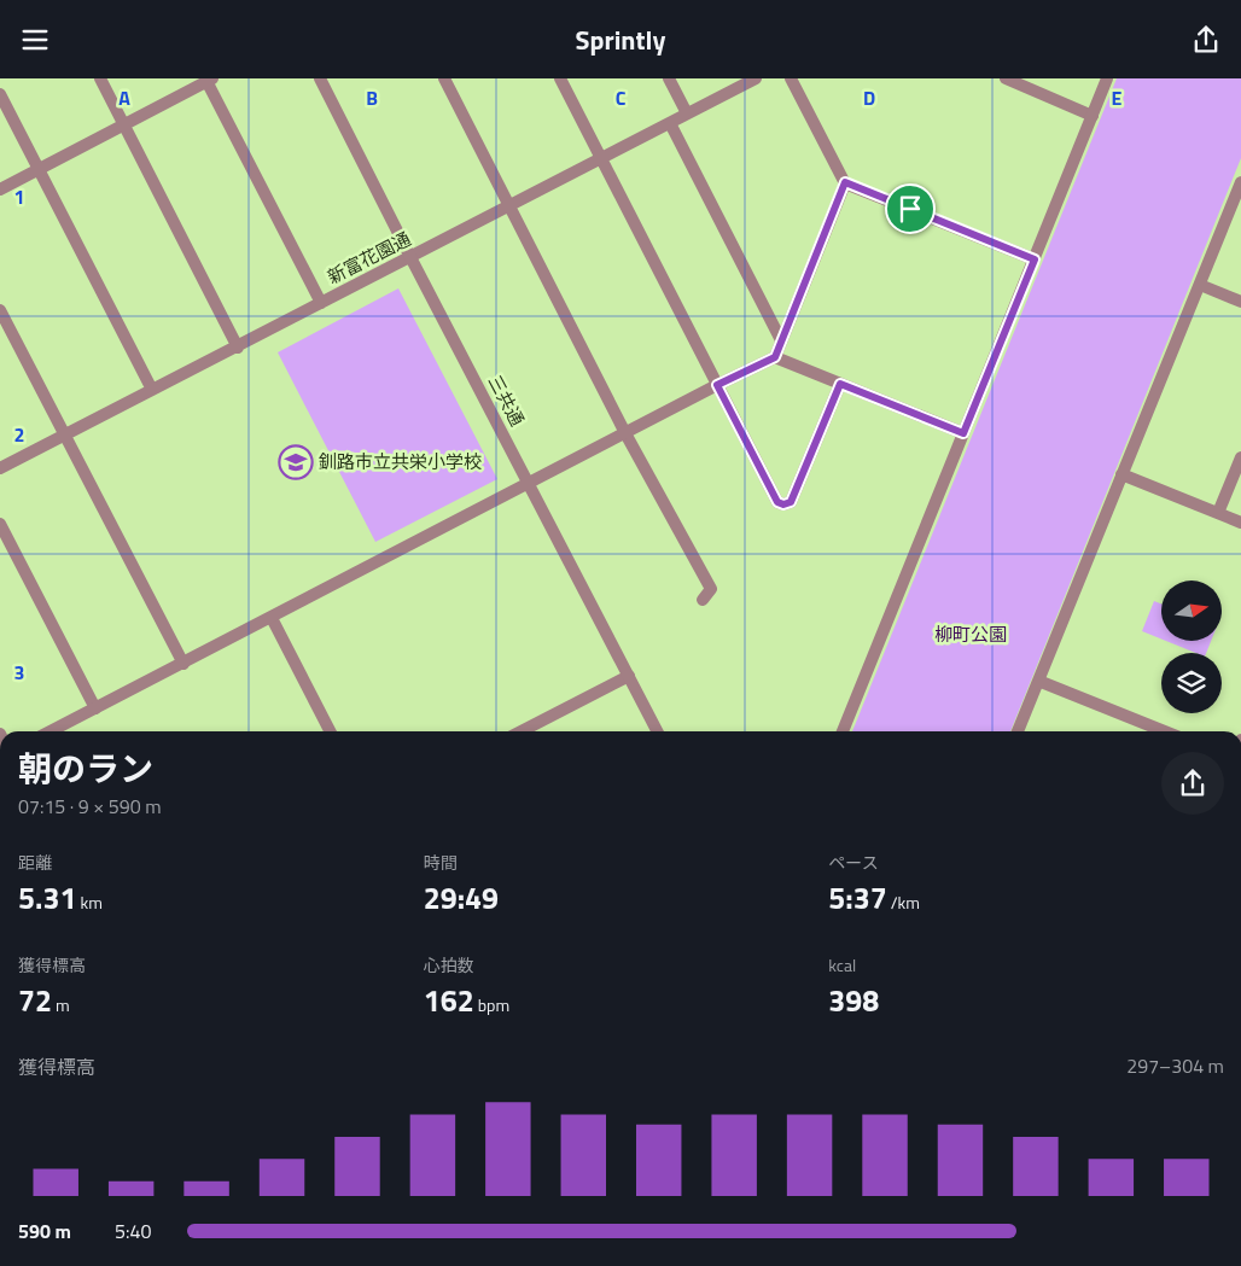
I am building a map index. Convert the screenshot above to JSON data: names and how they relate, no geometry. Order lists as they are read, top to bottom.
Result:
{
  "streets": {
    "street": ["新富花園通", "三共通"]
  },
  "crossings": [
    ["新富花園通", "三共通"]
  ],
  "parks": ["柳町公園"],
  "places": {
    "school or university": ["釧路市立共栄小学校"]
  },
  "north": "right",
  "page": {
    "header": "Sprintly",
    "heading": ["朝のラン", "07:15 · 9 × 590 m"],
    "stats": [
      ["距離", "5.31 km"],
      ["時間", "29:49"],
      ["ペース", "5:37 /km"],
      ["獲得標高", "72 m"],
      ["心拍数", "162 bpm"],
      ["kcal", "398"]
    ],
    "chart": ["獲得標高", "297–304 m"],
    "list": [
      {
        "name": "590 m",
        "note": "5:40"
      }
    ]
  },
  "grid": {
    "columns": [
      "A",
      "B",
      "C",
      "D",
      "E"
    ],
    "rows": ["1", "2", "3"]
  }
}
